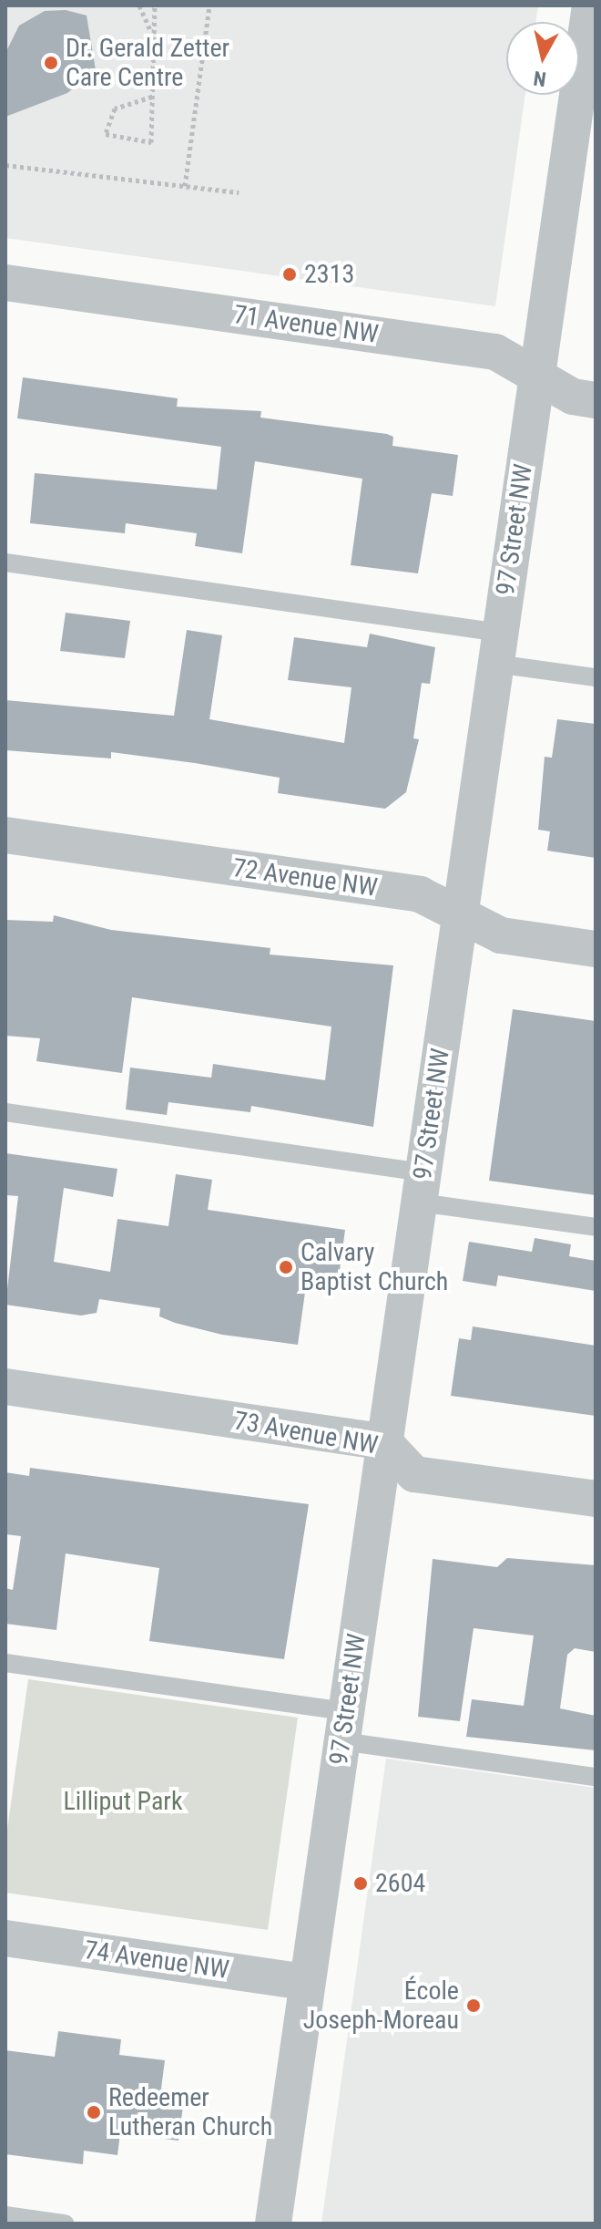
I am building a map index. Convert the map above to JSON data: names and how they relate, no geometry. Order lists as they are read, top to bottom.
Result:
{
  "streets": {
    "street": [
      "71 Avenue NW",
      "97 Street NW",
      "72 Avenue NW",
      "73 Avenue NW",
      "74 Avenue NW"
    ]
  },
  "crossings": [
    ["71 Avenue NW", "97 Street NW"],
    ["97 Street NW", "72 Avenue NW"],
    ["97 Street NW", "73 Avenue NW"],
    ["97 Street NW", "74 Avenue NW"]
  ],
  "parks": ["Lilliput Park"],
  "places": [
    "Dr. Gerald Zetter Care Centre",
    "2313",
    "Calvary Baptist Church",
    "2604",
    "École Joseph-Moreau",
    "Redeemer Lutheran Church"
  ],
  "north": "bottom"
}
